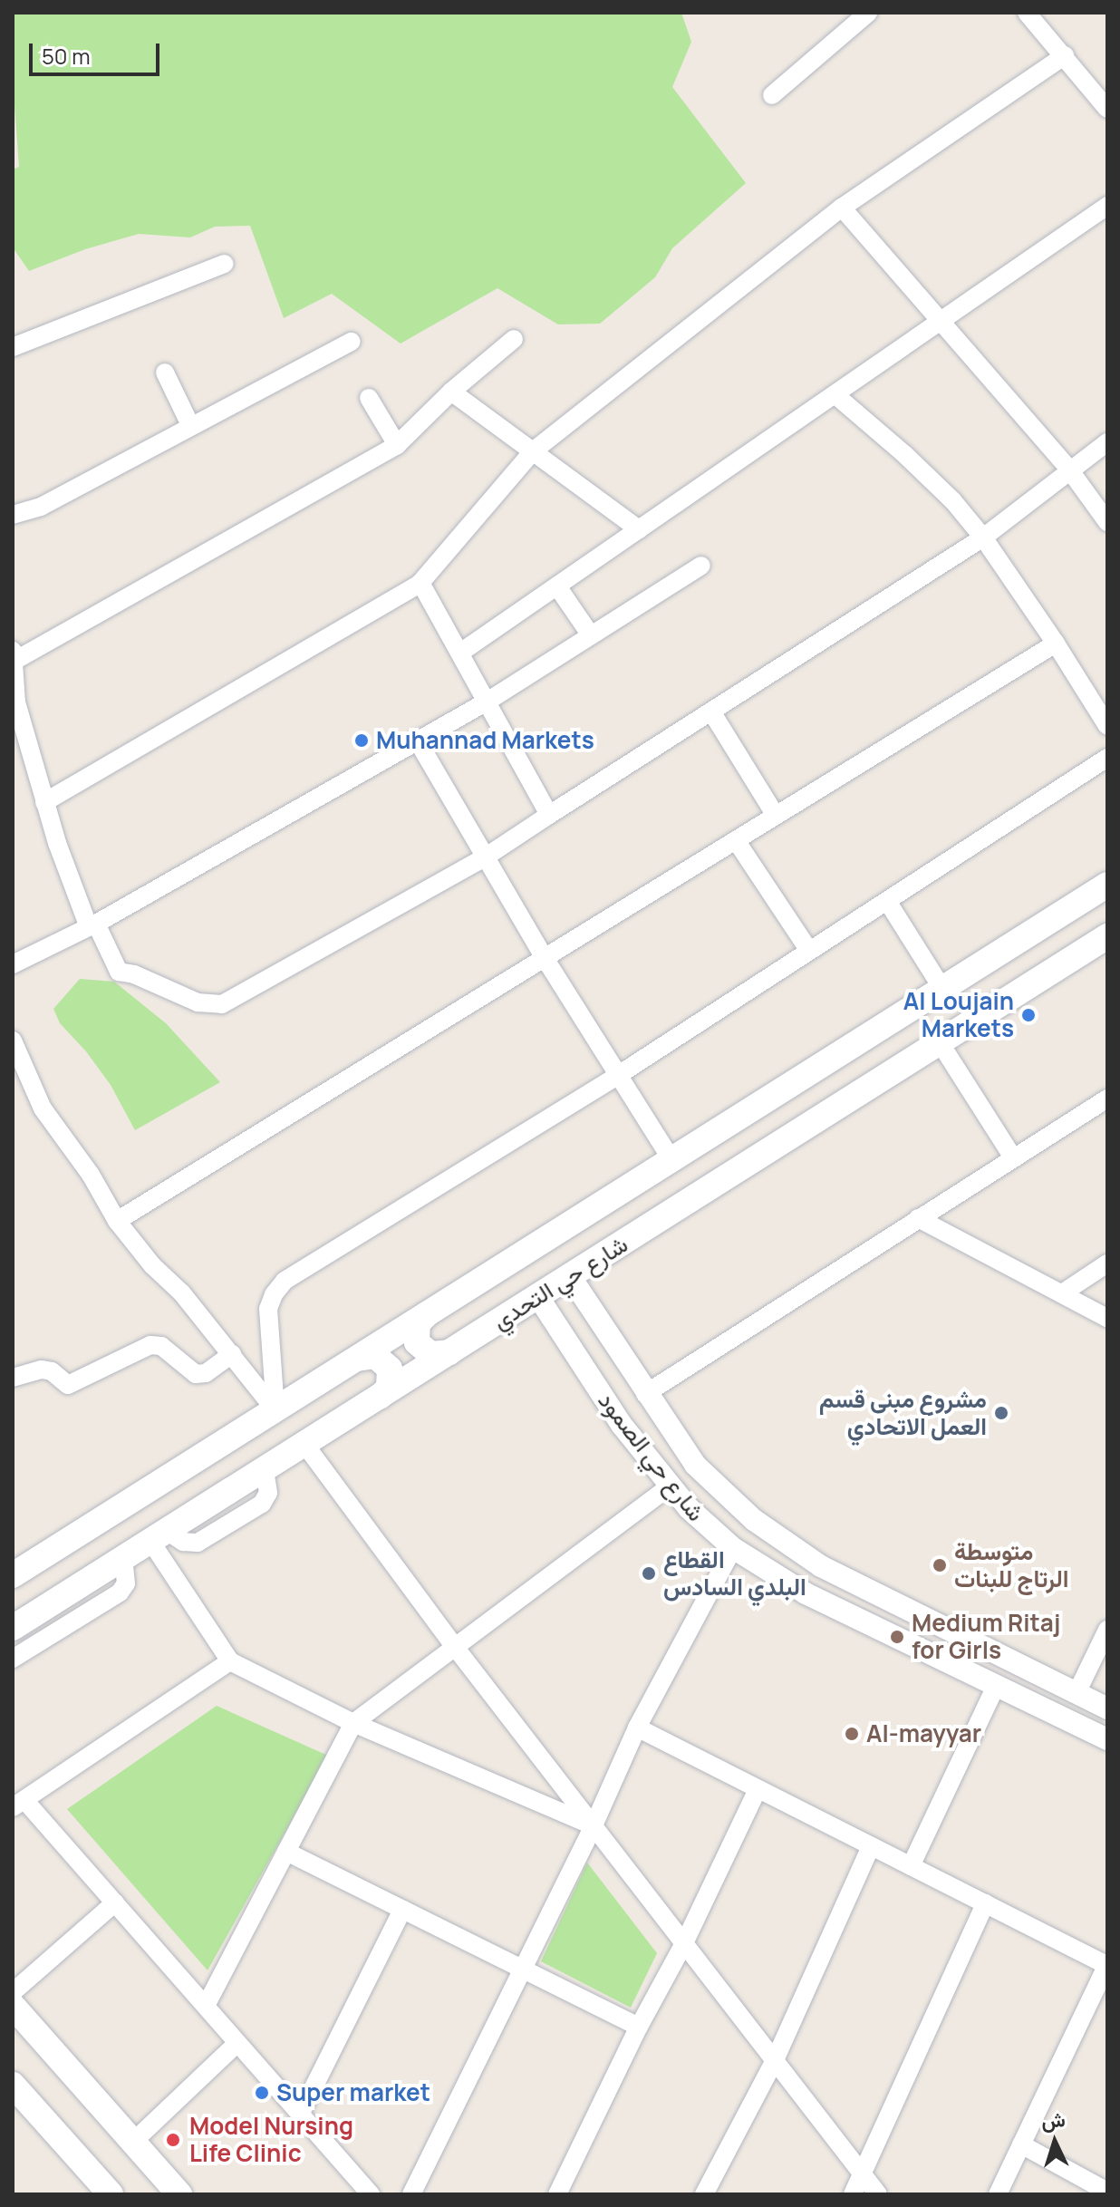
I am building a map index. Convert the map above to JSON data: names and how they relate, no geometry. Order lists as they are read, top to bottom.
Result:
{
  "streets": {
    "main road": ["شارع حي التحدي"],
    "street": ["شارع حي الصمود"]
  },
  "crossings": [
    ["شارع حي التحدي", "شارع حي الصمود"]
  ],
  "places": [
    "Muhannad Markets",
    "Al Loujain Markets",
    "مشروع مبنى قسم العمل الاتحادي",
    "متوسطة الرتاج للبنات",
    "القطاع البلدي السادس",
    "Medium Ritaj for Girls",
    "Al-mayyar",
    "Super market",
    "Model Nursing Life Clinic"
  ],
  "scale_bar": "50 m",
  "north": "top"
}
